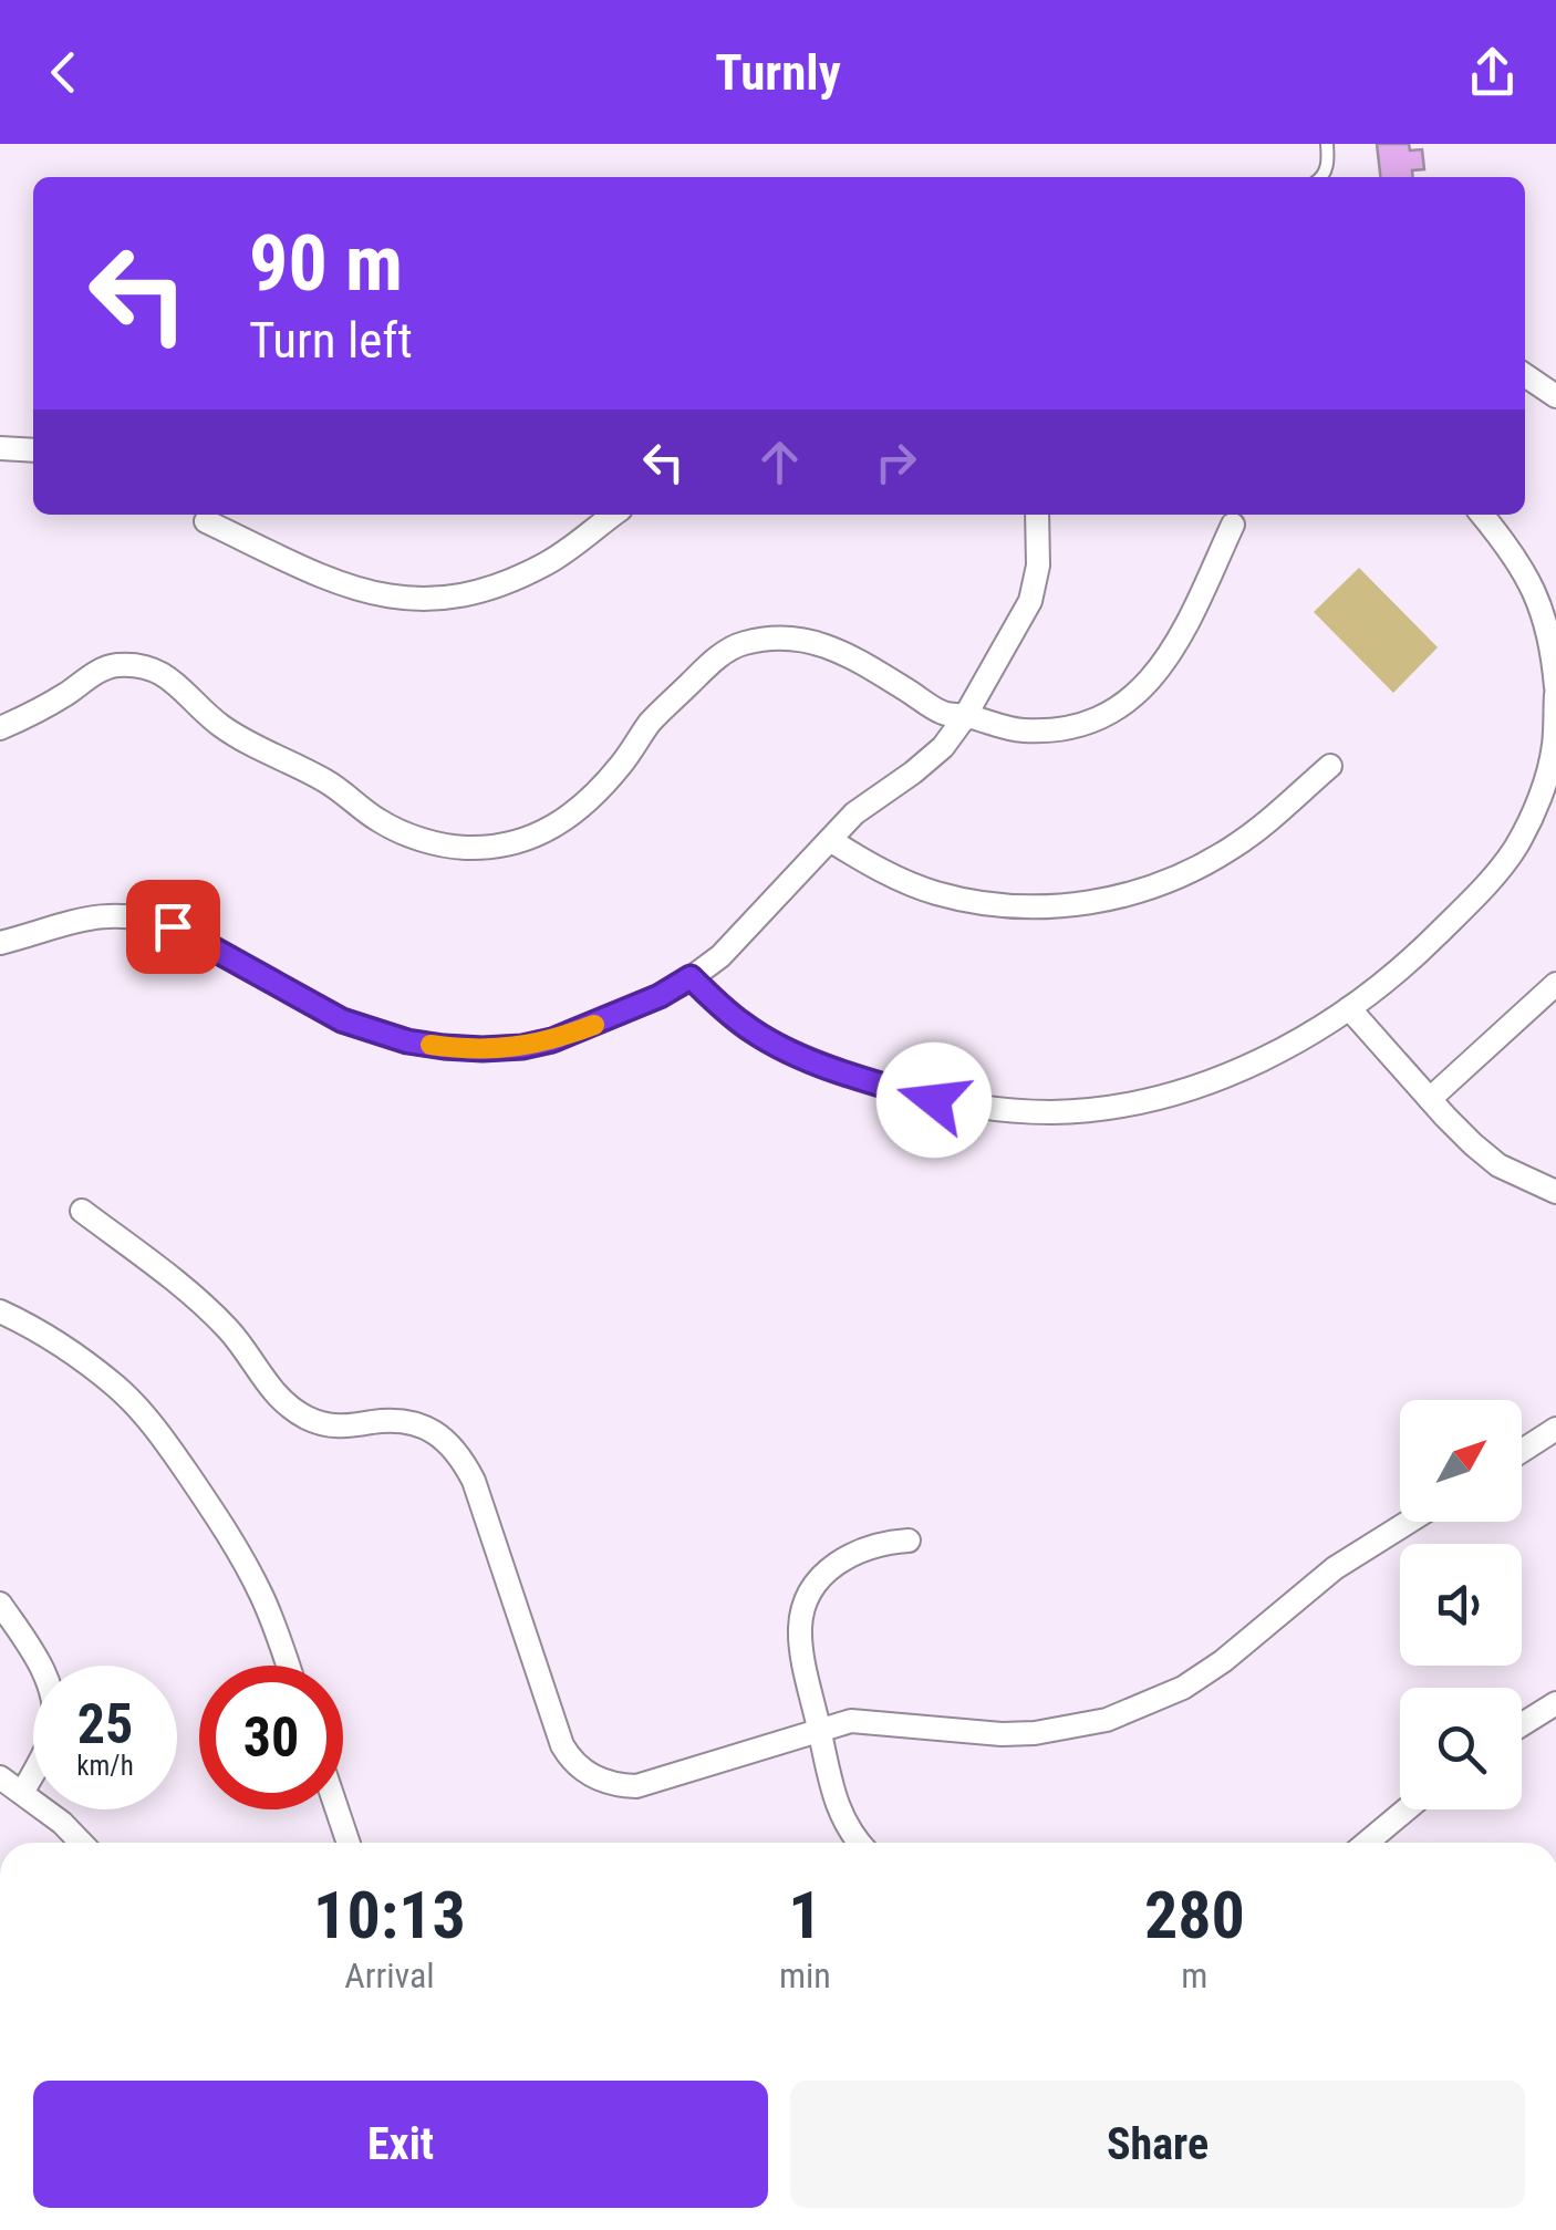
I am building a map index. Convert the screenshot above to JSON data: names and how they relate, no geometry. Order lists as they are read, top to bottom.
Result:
{
  "north": "top right",
  "page": {
    "header": "Turnly",
    "turn": ["90 m", "Turn left"],
    "speed": "25 km/h",
    "limit": "30",
    "eta": [
      "10:13",
      "Arrival",
      "1",
      "min",
      "280",
      "m"
    ],
    "buttons": ["Exit", "Share"]
  }
}
